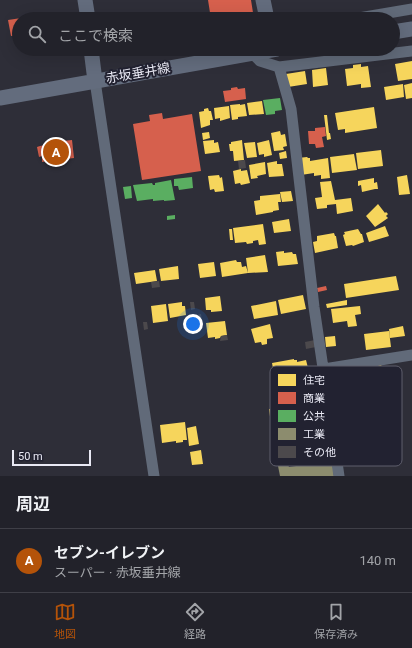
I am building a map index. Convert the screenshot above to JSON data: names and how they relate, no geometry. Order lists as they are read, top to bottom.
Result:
{
  "streets": {
    "main road": ["赤坂垂井線"]
  },
  "legend": [
    "住宅",
    "商業",
    "公共",
    "工業",
    "その他"
  ],
  "scale_bar": "50 m",
  "page": {
    "search": "ここで検索",
    "pins": "A",
    "scale": "50 m",
    "heading": "周辺",
    "list": [
      {
        "mark": "A",
        "name": "セブン-イレブン",
        "note": "スーパー · 赤坂垂井線",
        "value": "140 m"
      }
    ],
    "nav": ["地図", "経路", "保存済み"]
  }
}
